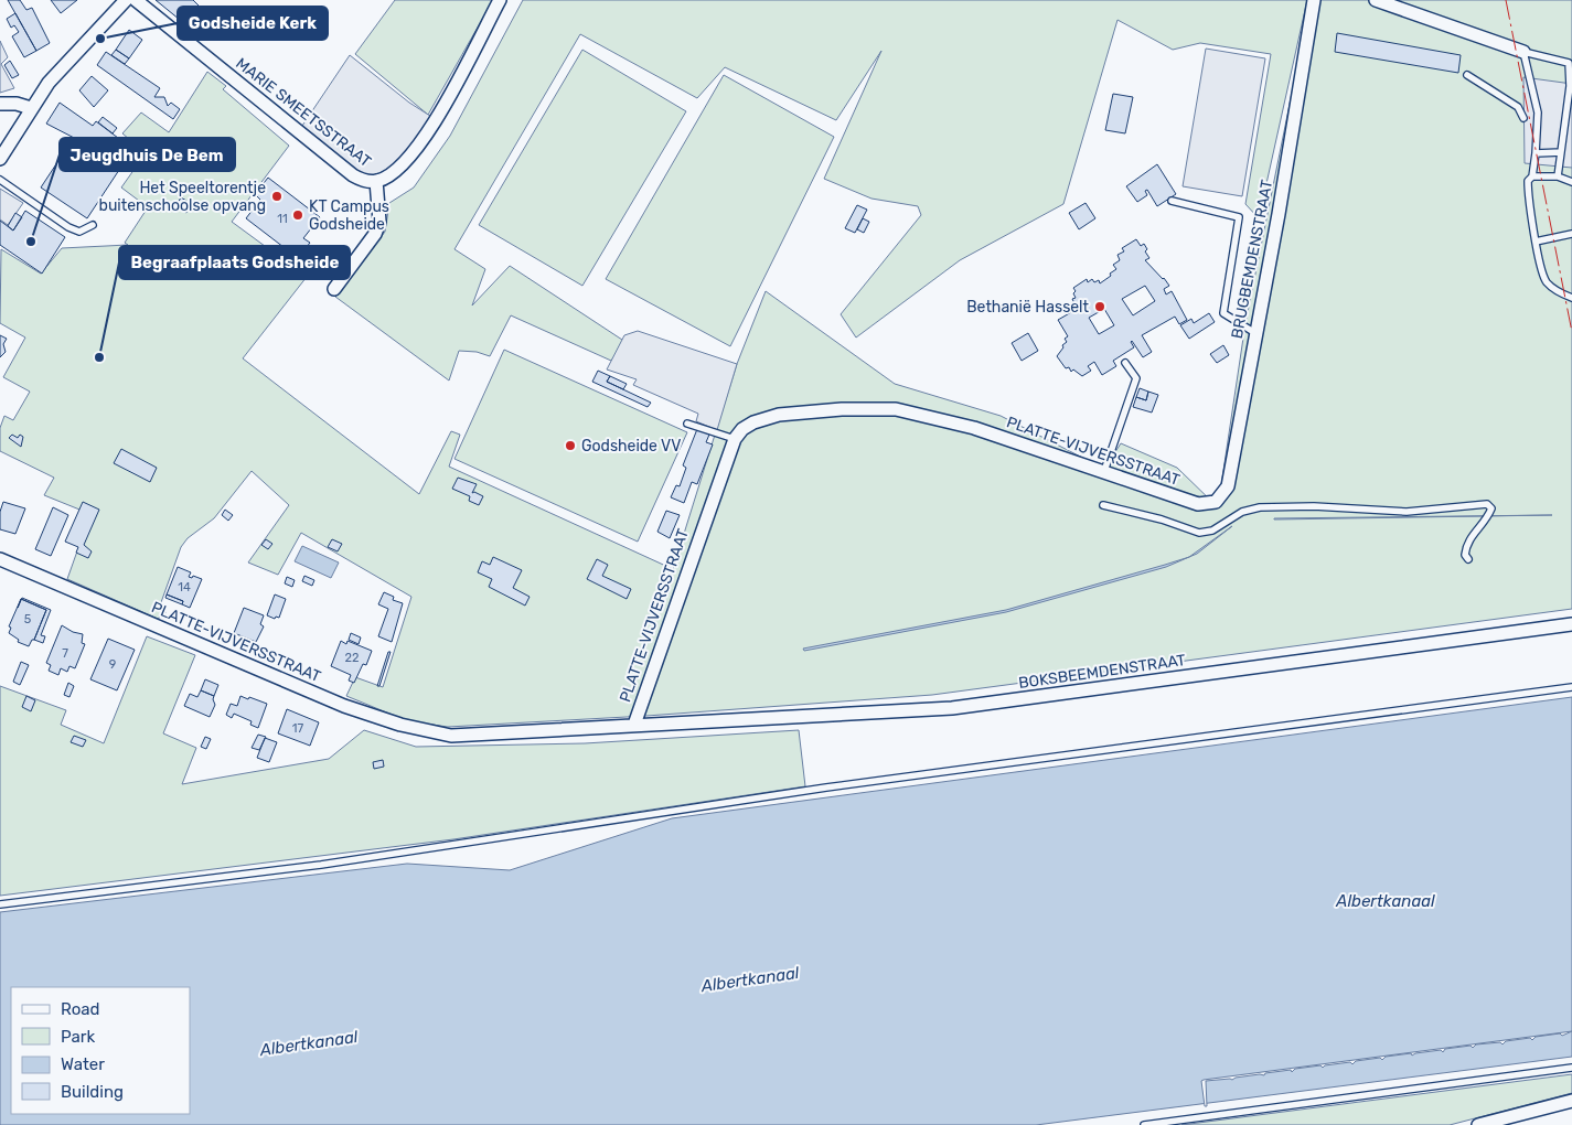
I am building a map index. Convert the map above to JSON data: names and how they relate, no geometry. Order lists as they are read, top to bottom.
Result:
{
  "streets": {
    "street": [
      "MARIE SMEETSSTRAAT",
      "BRUGBEMDENSTRAAT",
      "PLATTE-VIJVERSSTRAAT",
      "BOKSBEEMDENSTRAAT"
    ]
  },
  "crossings": [
    ["BRUGBEMDENSTRAAT", "PLATTE-VIJVERSSTRAAT"],
    ["PLATTE-VIJVERSSTRAAT", "BOKSBEEMDENSTRAAT"]
  ],
  "water": ["Albertkanaal"],
  "places": [
    "Godsheide Kerk",
    "Het Speeltorentje buitenschoolse opvang",
    "KT Campus Godsheide",
    "Jeugdhuis De Bem",
    "Bethanië Hasselt",
    "Begraafplaats Godsheide",
    "Godsheide VV"
  ],
  "house_numbers": [
    "11",
    "14",
    "5",
    "7",
    "22",
    "9",
    "17"
  ],
  "legend": [
    "Road",
    "Park",
    "Water",
    "Building"
  ]
}
